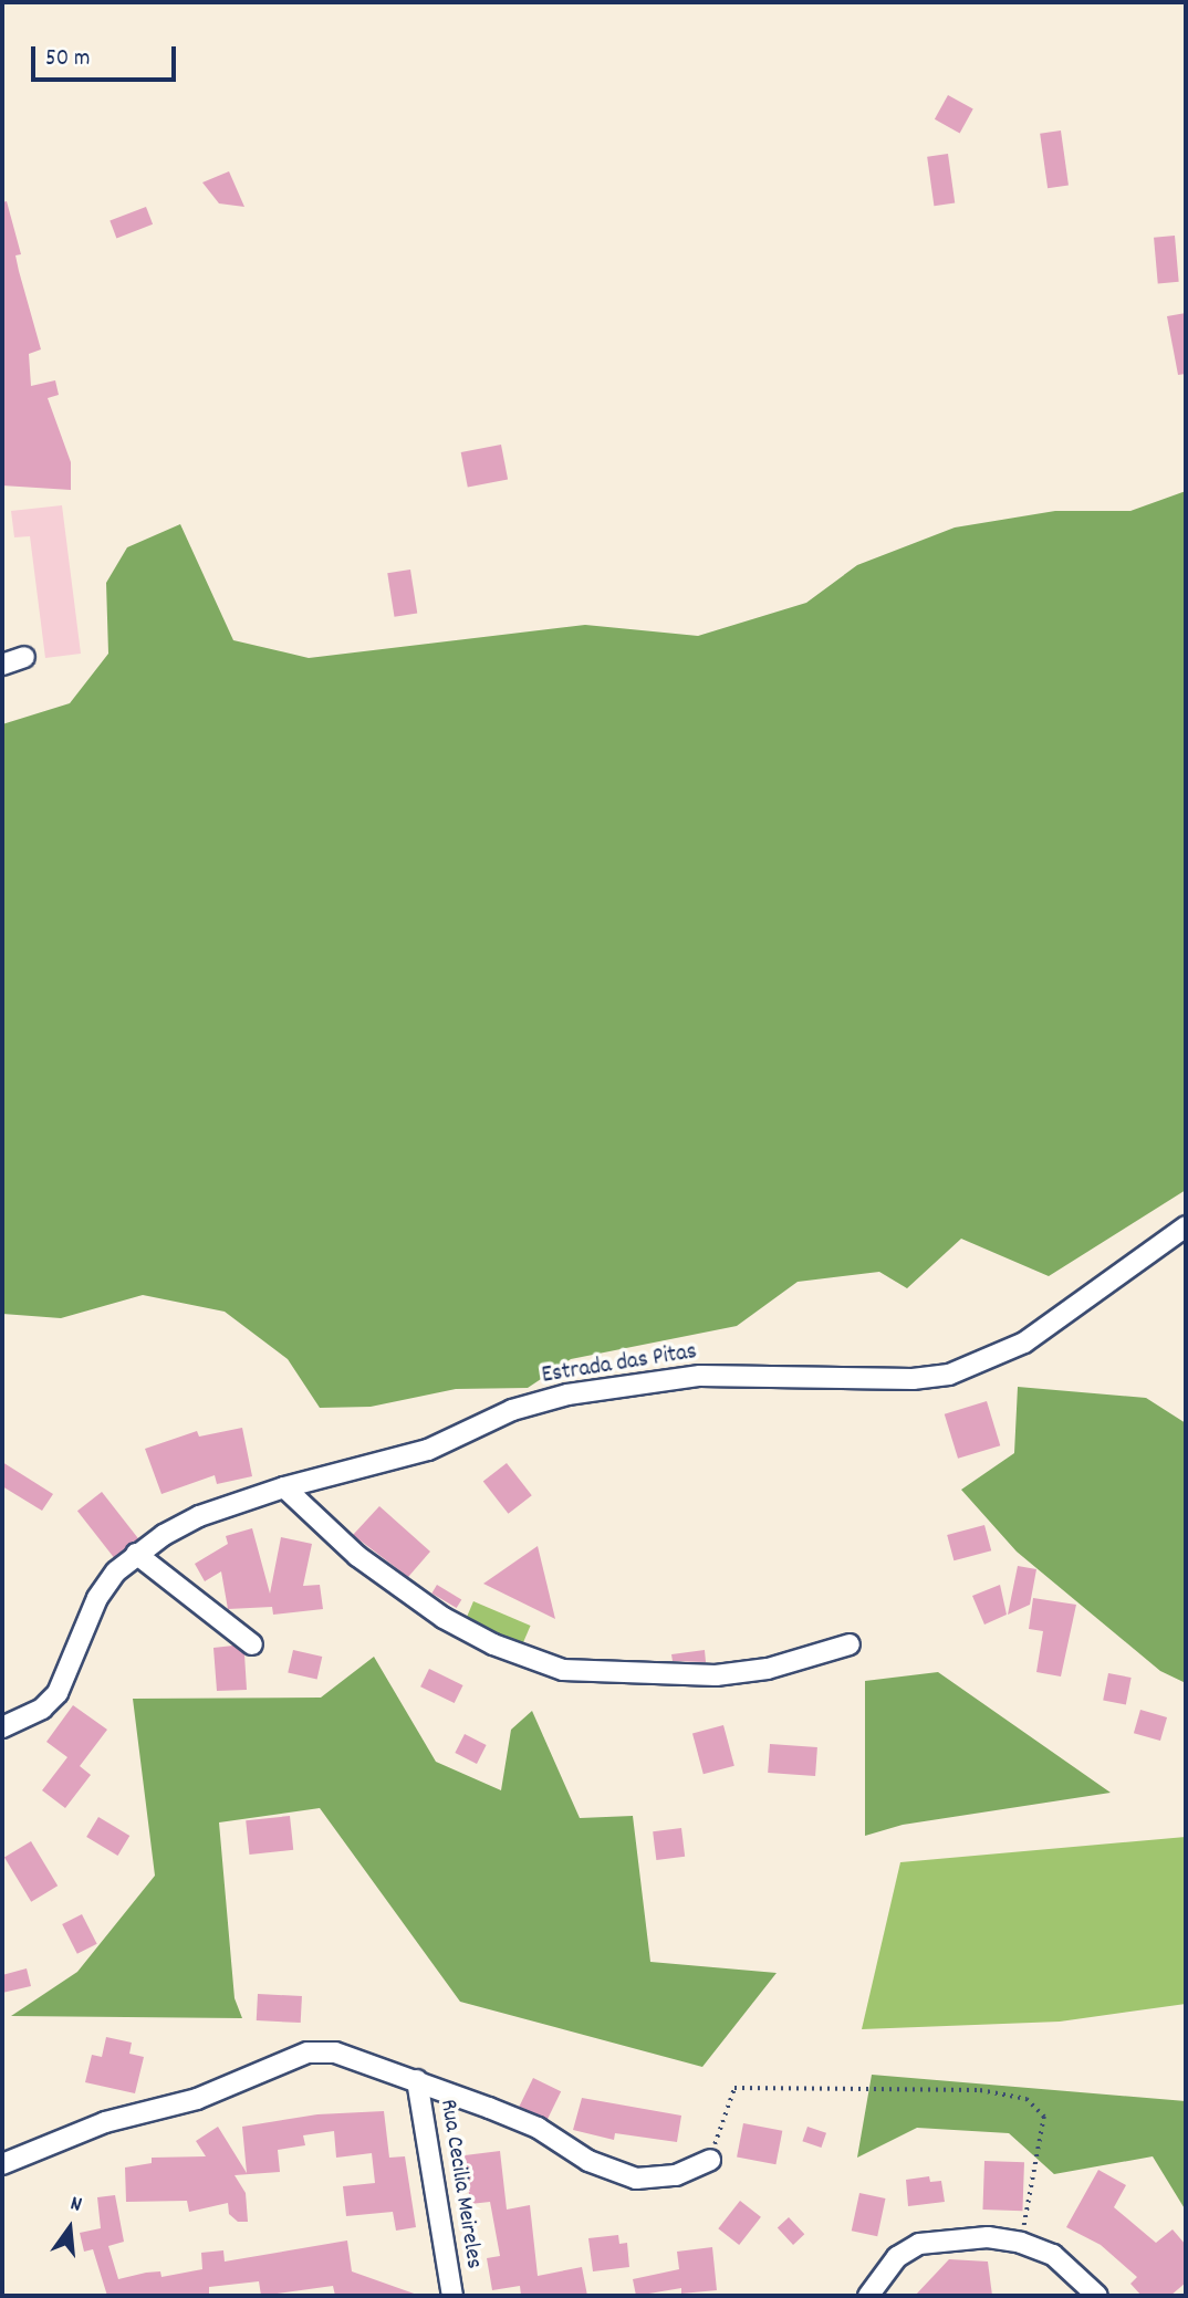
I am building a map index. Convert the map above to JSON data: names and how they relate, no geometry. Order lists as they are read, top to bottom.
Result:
{
  "streets": {
    "street": ["Estrada das Pitas", "Rua Cecilia Meireles"]
  },
  "scale_bar": "50 m",
  "north": "top"
}
